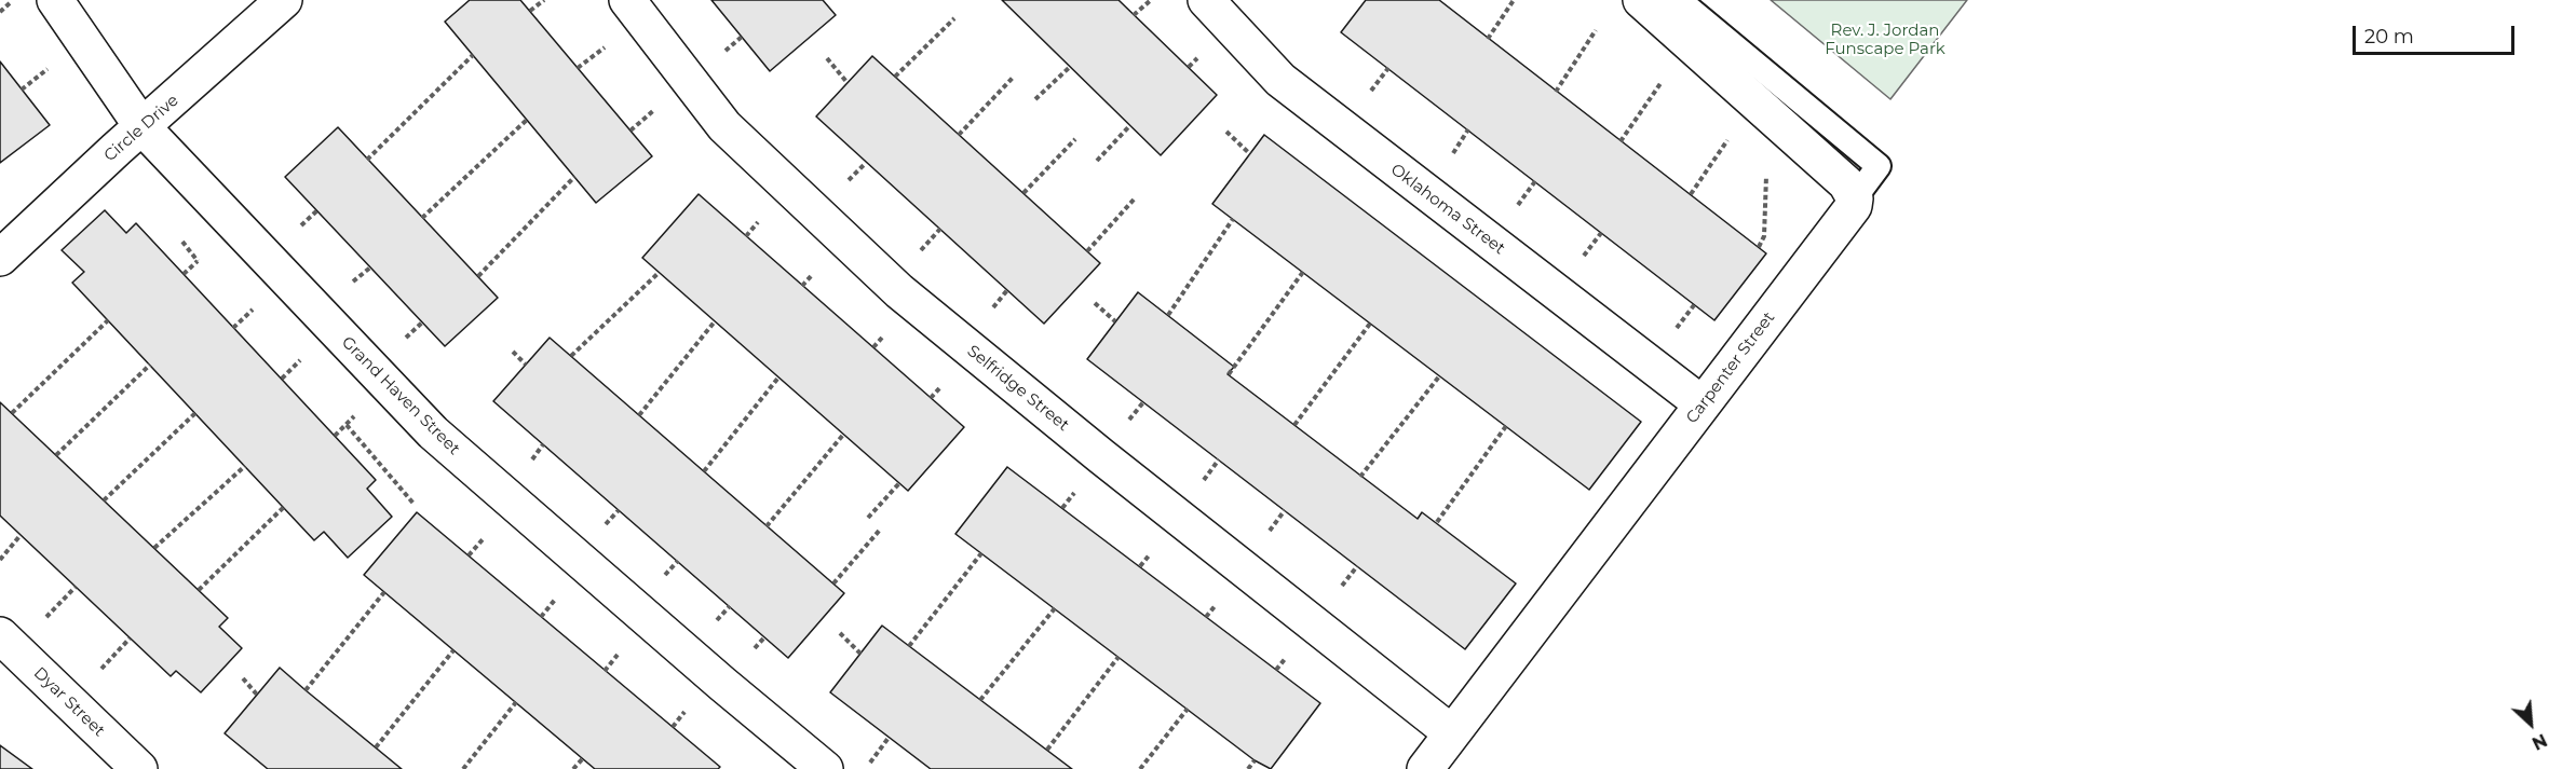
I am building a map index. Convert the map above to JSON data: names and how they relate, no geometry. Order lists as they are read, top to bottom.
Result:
{
  "streets": {
    "street": [
      "Circle Drive",
      "Oklahoma Street",
      "Carpenter Street",
      "Selfridge Street",
      "Grand Haven Street",
      "Dyar Street"
    ]
  },
  "crossings": [
    ["Circle Drive", "Grand Haven Street"],
    ["Oklahoma Street", "Carpenter Street"],
    ["Carpenter Street", "Selfridge Street"]
  ],
  "parks": ["Rev. J. Jordan Funscape Park"],
  "scale_bar": "20 m",
  "north": "bottom right"
}
